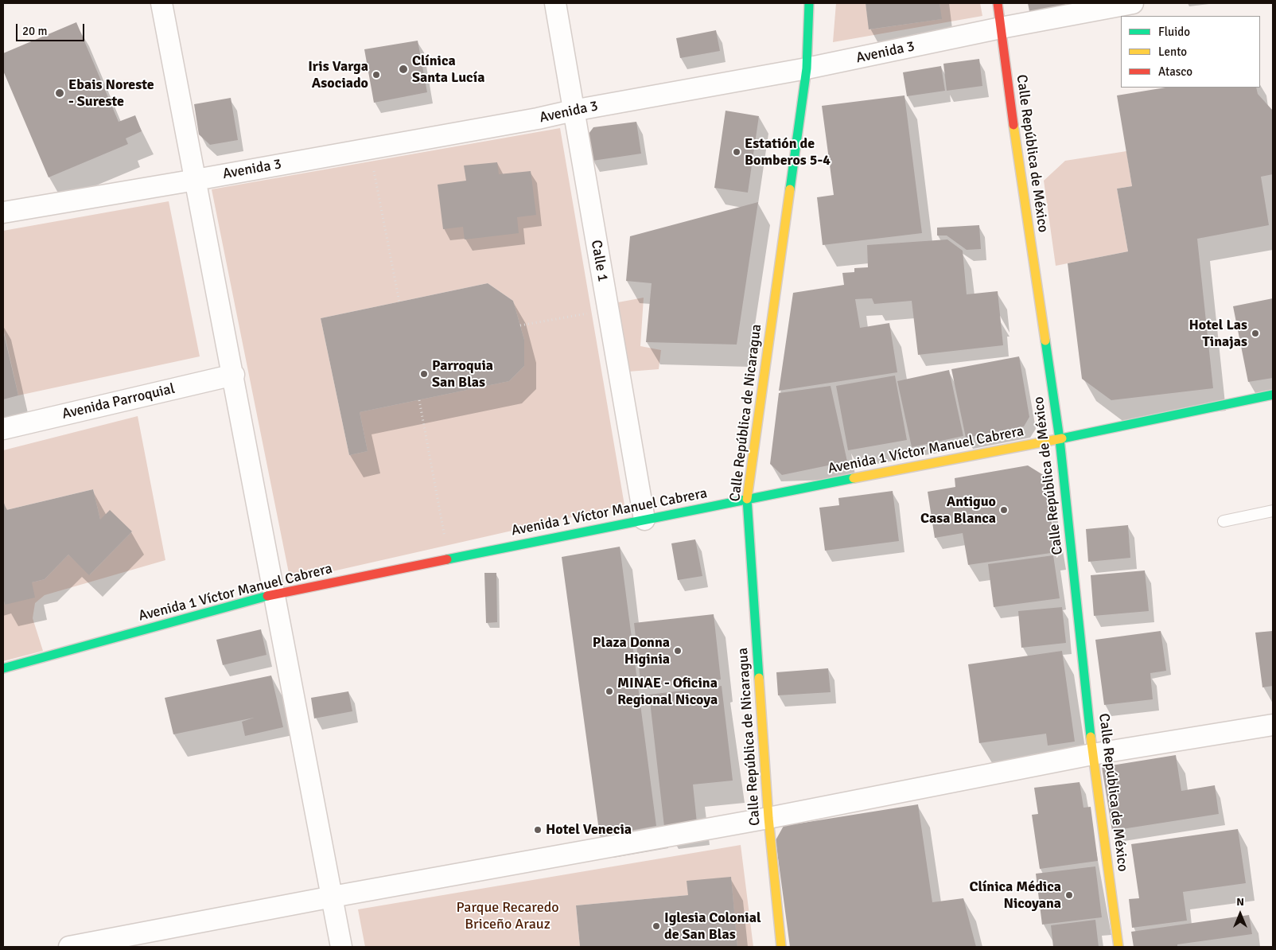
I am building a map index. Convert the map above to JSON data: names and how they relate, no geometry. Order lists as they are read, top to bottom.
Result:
{
  "streets": {
    "main road": ["Calle República de México", "Calle República de Nicaragua", "Avenida 1 Víctor Manuel Cabrera"],
    "street": ["Avenida 3", "Calle 1", "Avenida Parroquial"]
  },
  "crossings": [
    ["Avenida 3", "Calle República de México"],
    ["Avenida 3", "Calle 1"],
    ["Avenida 3", "Calle República de Nicaragua"],
    ["Calle República de México", "Avenida 1 Víctor Manuel Cabrera"],
    ["Calle 1", "Avenida 1 Víctor Manuel Cabrera"],
    ["Calle República de Nicaragua", "Avenida 1 Víctor Manuel Cabrera"]
  ],
  "parks": ["Parque Recaredo Briceño Arauz"],
  "places": [
    "Clínica Santa Lucía",
    "Iris Varga Asociado",
    "Ebais Noreste - Sureste",
    "Estatión de Bomberos 5-4",
    "Hotel Las Tinajas",
    "Parroquia San Blas",
    "Antiguo Casa Blanca",
    "Plaza Donna Higinia",
    "MINAE - Oficina Regional Nicoya",
    "Hotel Venecia",
    "Clínica Médica Nicoyana",
    "Iglesia Colonial de San Blas"
  ],
  "legend": ["Fluido", "Lento", "Atasco"],
  "scale_bar": "20 m",
  "north": "top"
}
